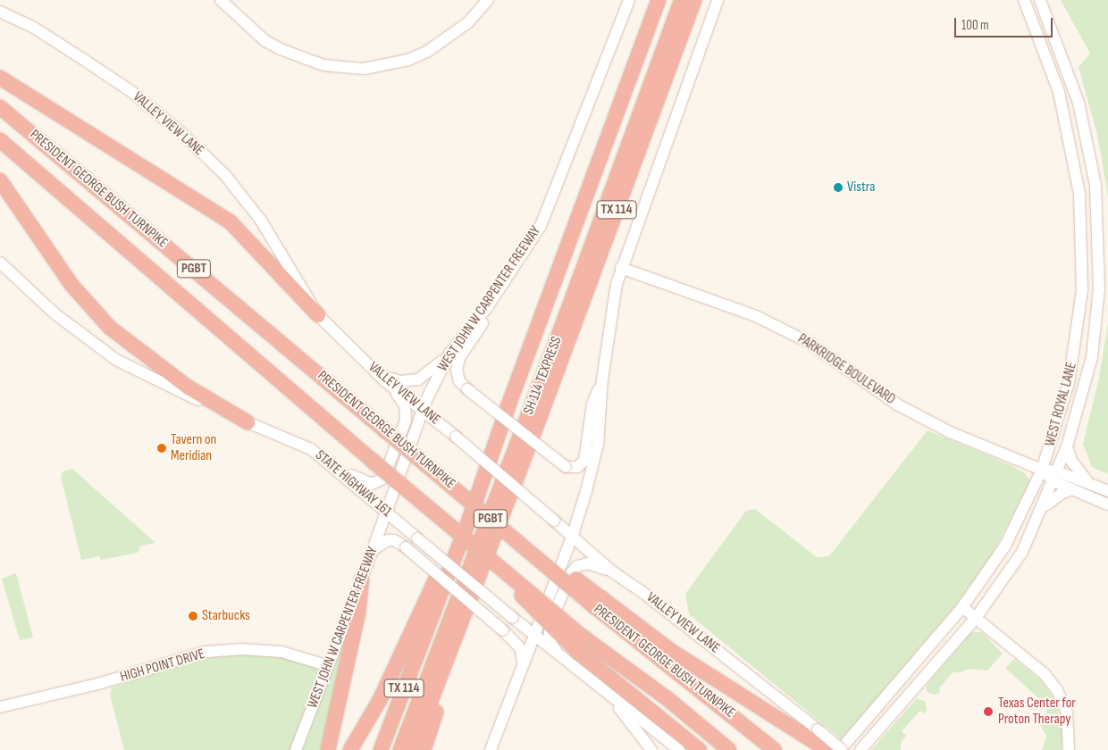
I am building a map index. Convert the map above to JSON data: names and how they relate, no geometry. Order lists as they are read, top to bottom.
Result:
{
  "streets": {
    "highway": [
      "PRESIDENT GEORGE BUSH TURNPIKE",
      "TX 114",
      "PGBT",
      "SH 114 TEXPRESS"
    ],
    "main road": [
      "VALLEY VIEW LANE",
      "WEST JOHN W CARPENTER FREEWAY",
      "PARKRIDGE BOULEVARD",
      "WEST ROYAL LANE",
      "STATE HIGHWAY 161",
      "HIGH POINT DRIVE"
    ]
  },
  "crossings": [
    ["VALLEY VIEW LANE", "WEST JOHN W CARPENTER FREEWAY"],
    ["VALLEY VIEW LANE", "WEST ROYAL LANE"],
    ["TX 114", "SH 114 TEXPRESS"],
    ["WEST JOHN W CARPENTER FREEWAY", "STATE HIGHWAY 161"],
    ["WEST JOHN W CARPENTER FREEWAY", "HIGH POINT DRIVE"],
    ["PARKRIDGE BOULEVARD", "WEST ROYAL LANE"]
  ],
  "places": [
    "Vistra",
    "Tavern on Meridian",
    "Starbucks",
    "Texas Center for Proton Therapy"
  ],
  "scale_bar": "100 m"
}
